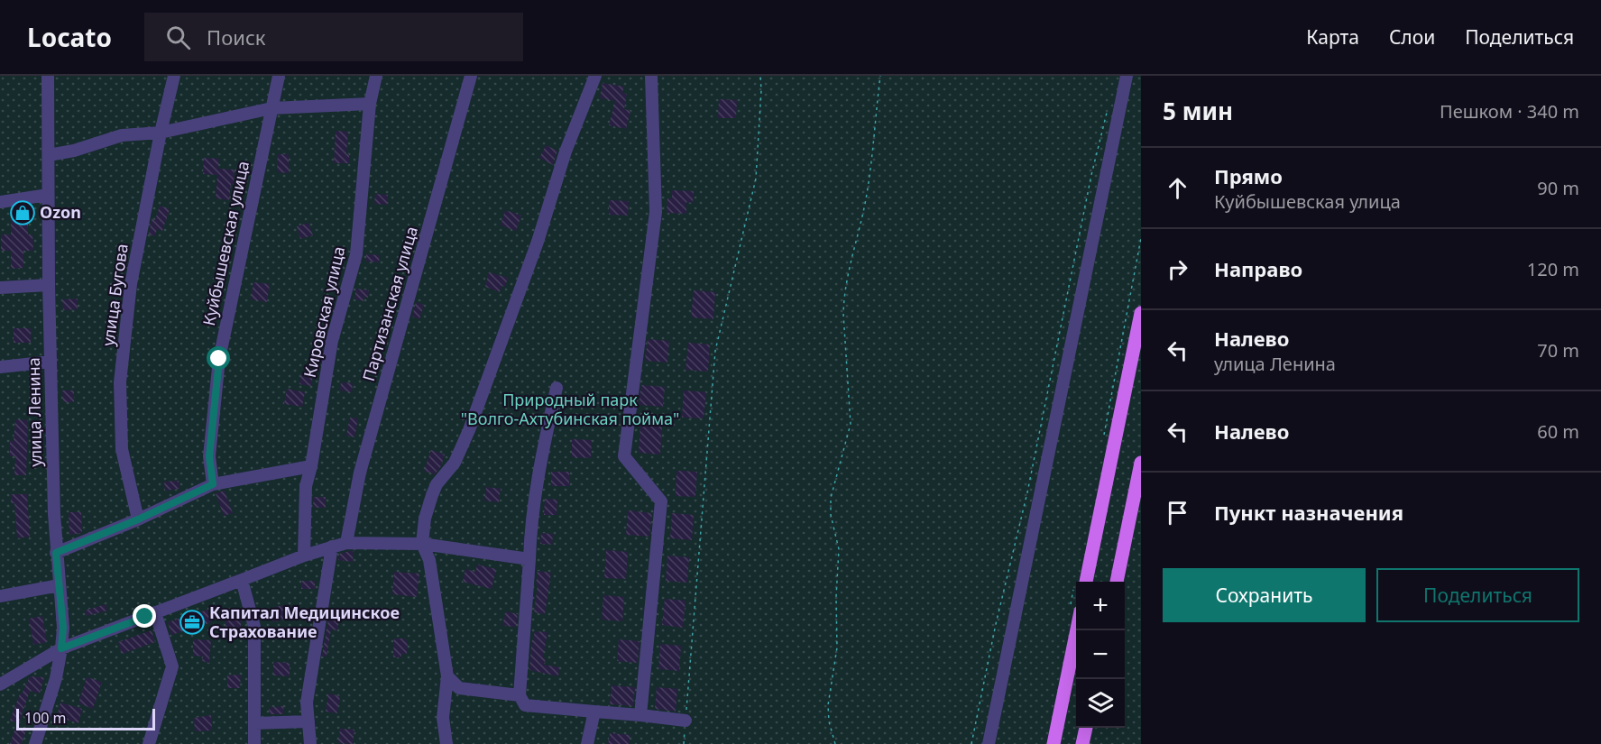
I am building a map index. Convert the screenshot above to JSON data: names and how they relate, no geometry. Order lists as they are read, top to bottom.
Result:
{
  "streets": {
    "street": [
      "Куйбышевская улица",
      "улица Бугова",
      "Партизанская улица",
      "Кировская улица",
      "улица Ленина"
    ]
  },
  "parks": ["Природный парк \"Волго-Ахтубинская пойма\""],
  "places": {
    "shop": ["Ozon"],
    "office": ["Капитал Медицинское Страхование"]
  },
  "scale_bar": "100 m",
  "page": {
    "header": "Locato",
    "search": "Поиск",
    "nav": ["Карта", "Слои", "Поделиться"],
    "heading": ["5 мин", "Пешком · 340 m"],
    "list": [
      ["Прямо", "Куйбышевская улица", "90 m"],
      ["Направо", "120 m"],
      ["Налево", "улица Ленина", "70 m"],
      ["Налево", "60 m"],
      "Пункт назначения"
    ],
    "buttons": ["Сохранить", "Поделиться"],
    "map_buttons": ["+", "−"],
    "scale": "100 m"
  }
}
